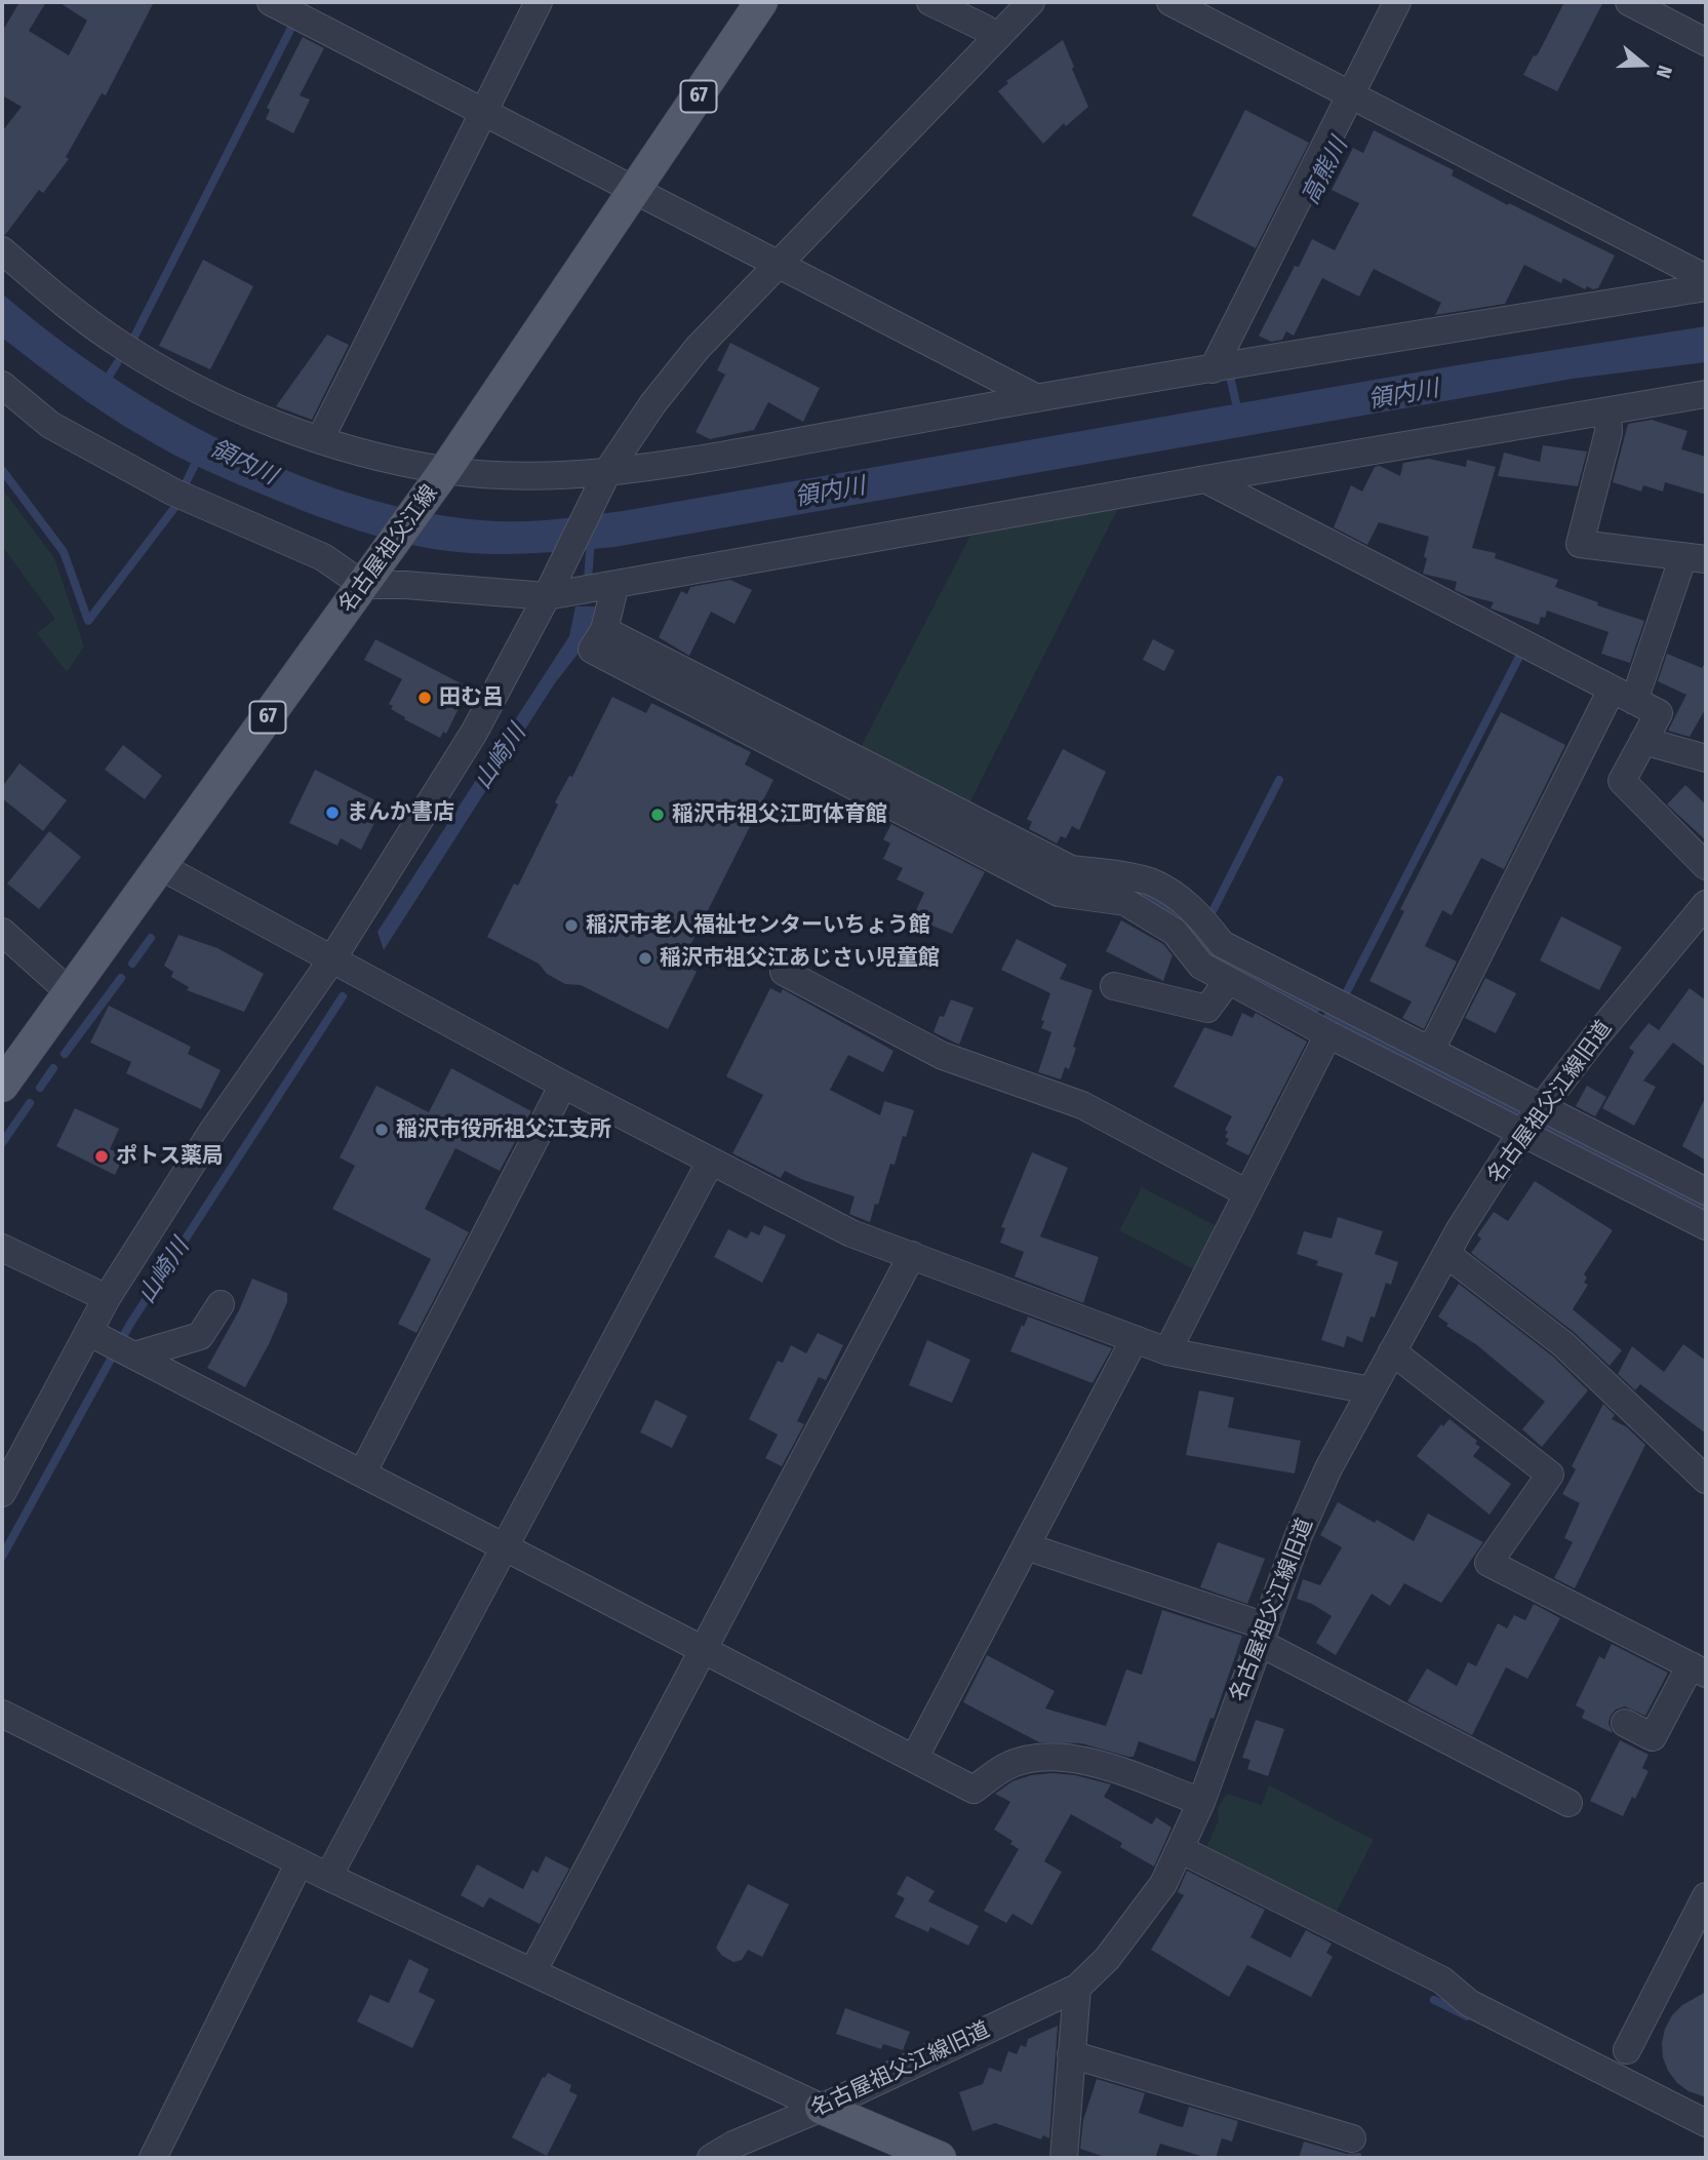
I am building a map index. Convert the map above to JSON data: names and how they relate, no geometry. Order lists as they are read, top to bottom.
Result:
{
  "streets": {
    "main road": ["67", "名古屋祖父江線"],
    "street": ["名古屋祖父江線旧道"]
  },
  "water": ["高熊川", "領内川", "山崎川"],
  "places": [
    "田む呂",
    "まんか書店",
    "稲沢市祖父江町体育館",
    "稲沢市老人福祉センターいちょう館",
    "稲沢市祖父江あじさい児童館",
    "稲沢市役所祖父江支所",
    "ポトス薬局"
  ],
  "north": "right"
}
